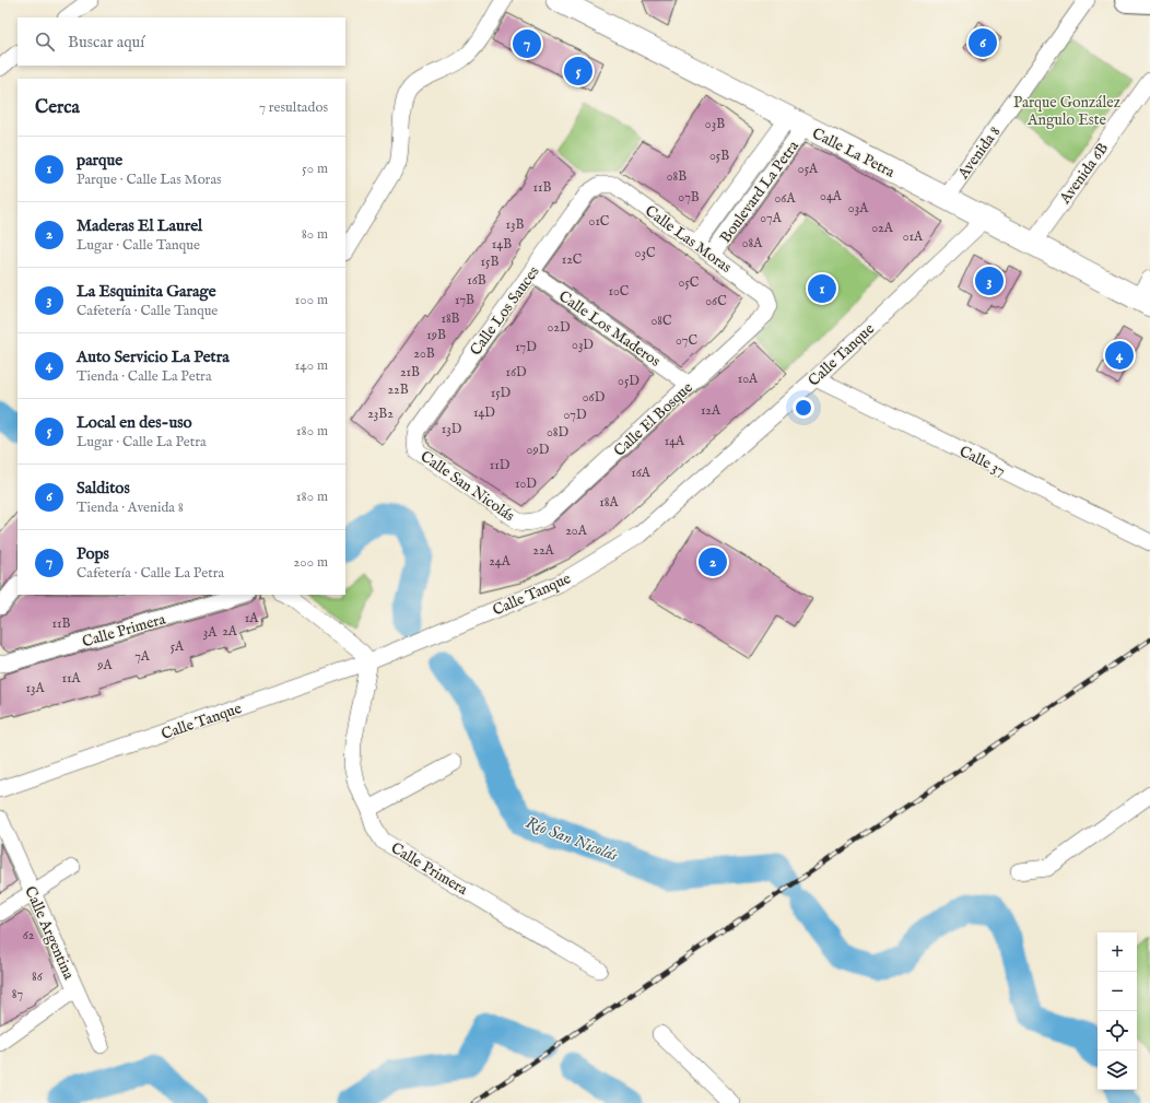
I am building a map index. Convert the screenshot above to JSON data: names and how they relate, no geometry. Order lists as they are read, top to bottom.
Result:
{
  "streets": {
    "street": [
      "Calle La Petra",
      "Avenida 8",
      "Avenida 6B",
      "Boulevard La Petra",
      "Calle Las Moras",
      "Calle Los Sauces",
      "Calle Los Maderos",
      "Calle Tanque",
      "Calle El Bosque",
      "Calle 37",
      "Calle San Nicolás",
      "Calle Primera",
      "Calle Argentina"
    ]
  },
  "crossings": [
    ["Calle La Petra", "Avenida 8"],
    ["Calle La Petra", "Avenida 6B"],
    ["Calle La Petra", "Boulevard La Petra"],
    ["Calle La Petra", "Calle Tanque"],
    ["Boulevard La Petra", "Calle Las Moras"],
    ["Calle Las Moras", "Calle Los Sauces"],
    ["Calle Las Moras", "Calle El Bosque"],
    ["Calle Los Sauces", "Calle Los Maderos"],
    ["Calle Los Sauces", "Calle San Nicolás"],
    ["Calle Los Maderos", "Calle El Bosque"],
    ["Calle Tanque", "Calle 37"],
    ["Calle Tanque", "Calle Primera"],
    ["Calle El Bosque", "Calle San Nicolás"]
  ],
  "water": ["Río San Nicolás"],
  "parks": ["Parque González Angulo Este"],
  "house_numbers": [
    "03B",
    "05B",
    "05A",
    "08B",
    "11B",
    "04A",
    "07B",
    "06A",
    "03A",
    "07A",
    "01C",
    "13B",
    "02A",
    "01A",
    "08A",
    "14B",
    "03C",
    "12C",
    "15B",
    "16B",
    "05C",
    "10C",
    "17B",
    "06C",
    "18B",
    "08C",
    "02D",
    "19B",
    "07C",
    "03D",
    "17D",
    "20B",
    "21B",
    "16D",
    "10A",
    "05D",
    "22B",
    "15D",
    "06D",
    "12A",
    "14D",
    "23B2",
    "07D",
    "13D",
    "08D",
    "14A",
    "09D",
    "11D",
    "16A",
    "10D",
    "18A",
    "20A",
    "22A",
    "24A",
    "1A",
    "11B",
    "2A",
    "3A",
    "5A",
    "7A",
    "9A",
    "11A",
    "13A",
    "62",
    "86",
    "87"
  ],
  "page": {
    "search": "Buscar aquí",
    "pins": [
      "6",
      "7",
      "5",
      "3",
      "1",
      "4",
      "2"
    ],
    "heading": ["Cerca", "7 resultados"],
    "list": [
      {
        "mark": "1",
        "name": "parque",
        "note": "Parque · Calle Las Moras",
        "value": "50 m"
      },
      {
        "mark": "2",
        "name": "Maderas El Laurel",
        "note": "Lugar · Calle Tanque",
        "value": "80 m"
      },
      {
        "mark": "3",
        "name": "La Esquinita Garage",
        "note": "Cafetería · Calle Tanque",
        "value": "100 m"
      },
      {
        "mark": "4",
        "name": "Auto Servicio La Petra",
        "note": "Tienda · Calle La Petra",
        "value": "140 m"
      },
      {
        "mark": "5",
        "name": "Local en des-uso",
        "note": "Lugar · Calle La Petra",
        "value": "180 m"
      },
      {
        "mark": "6",
        "name": "Salditos",
        "note": "Tienda · Avenida 8",
        "value": "180 m"
      },
      {
        "mark": "7",
        "name": "Pops",
        "note": "Cafetería · Calle La Petra",
        "value": "200 m"
      }
    ],
    "map_buttons": ["+", "−"]
  }
}
